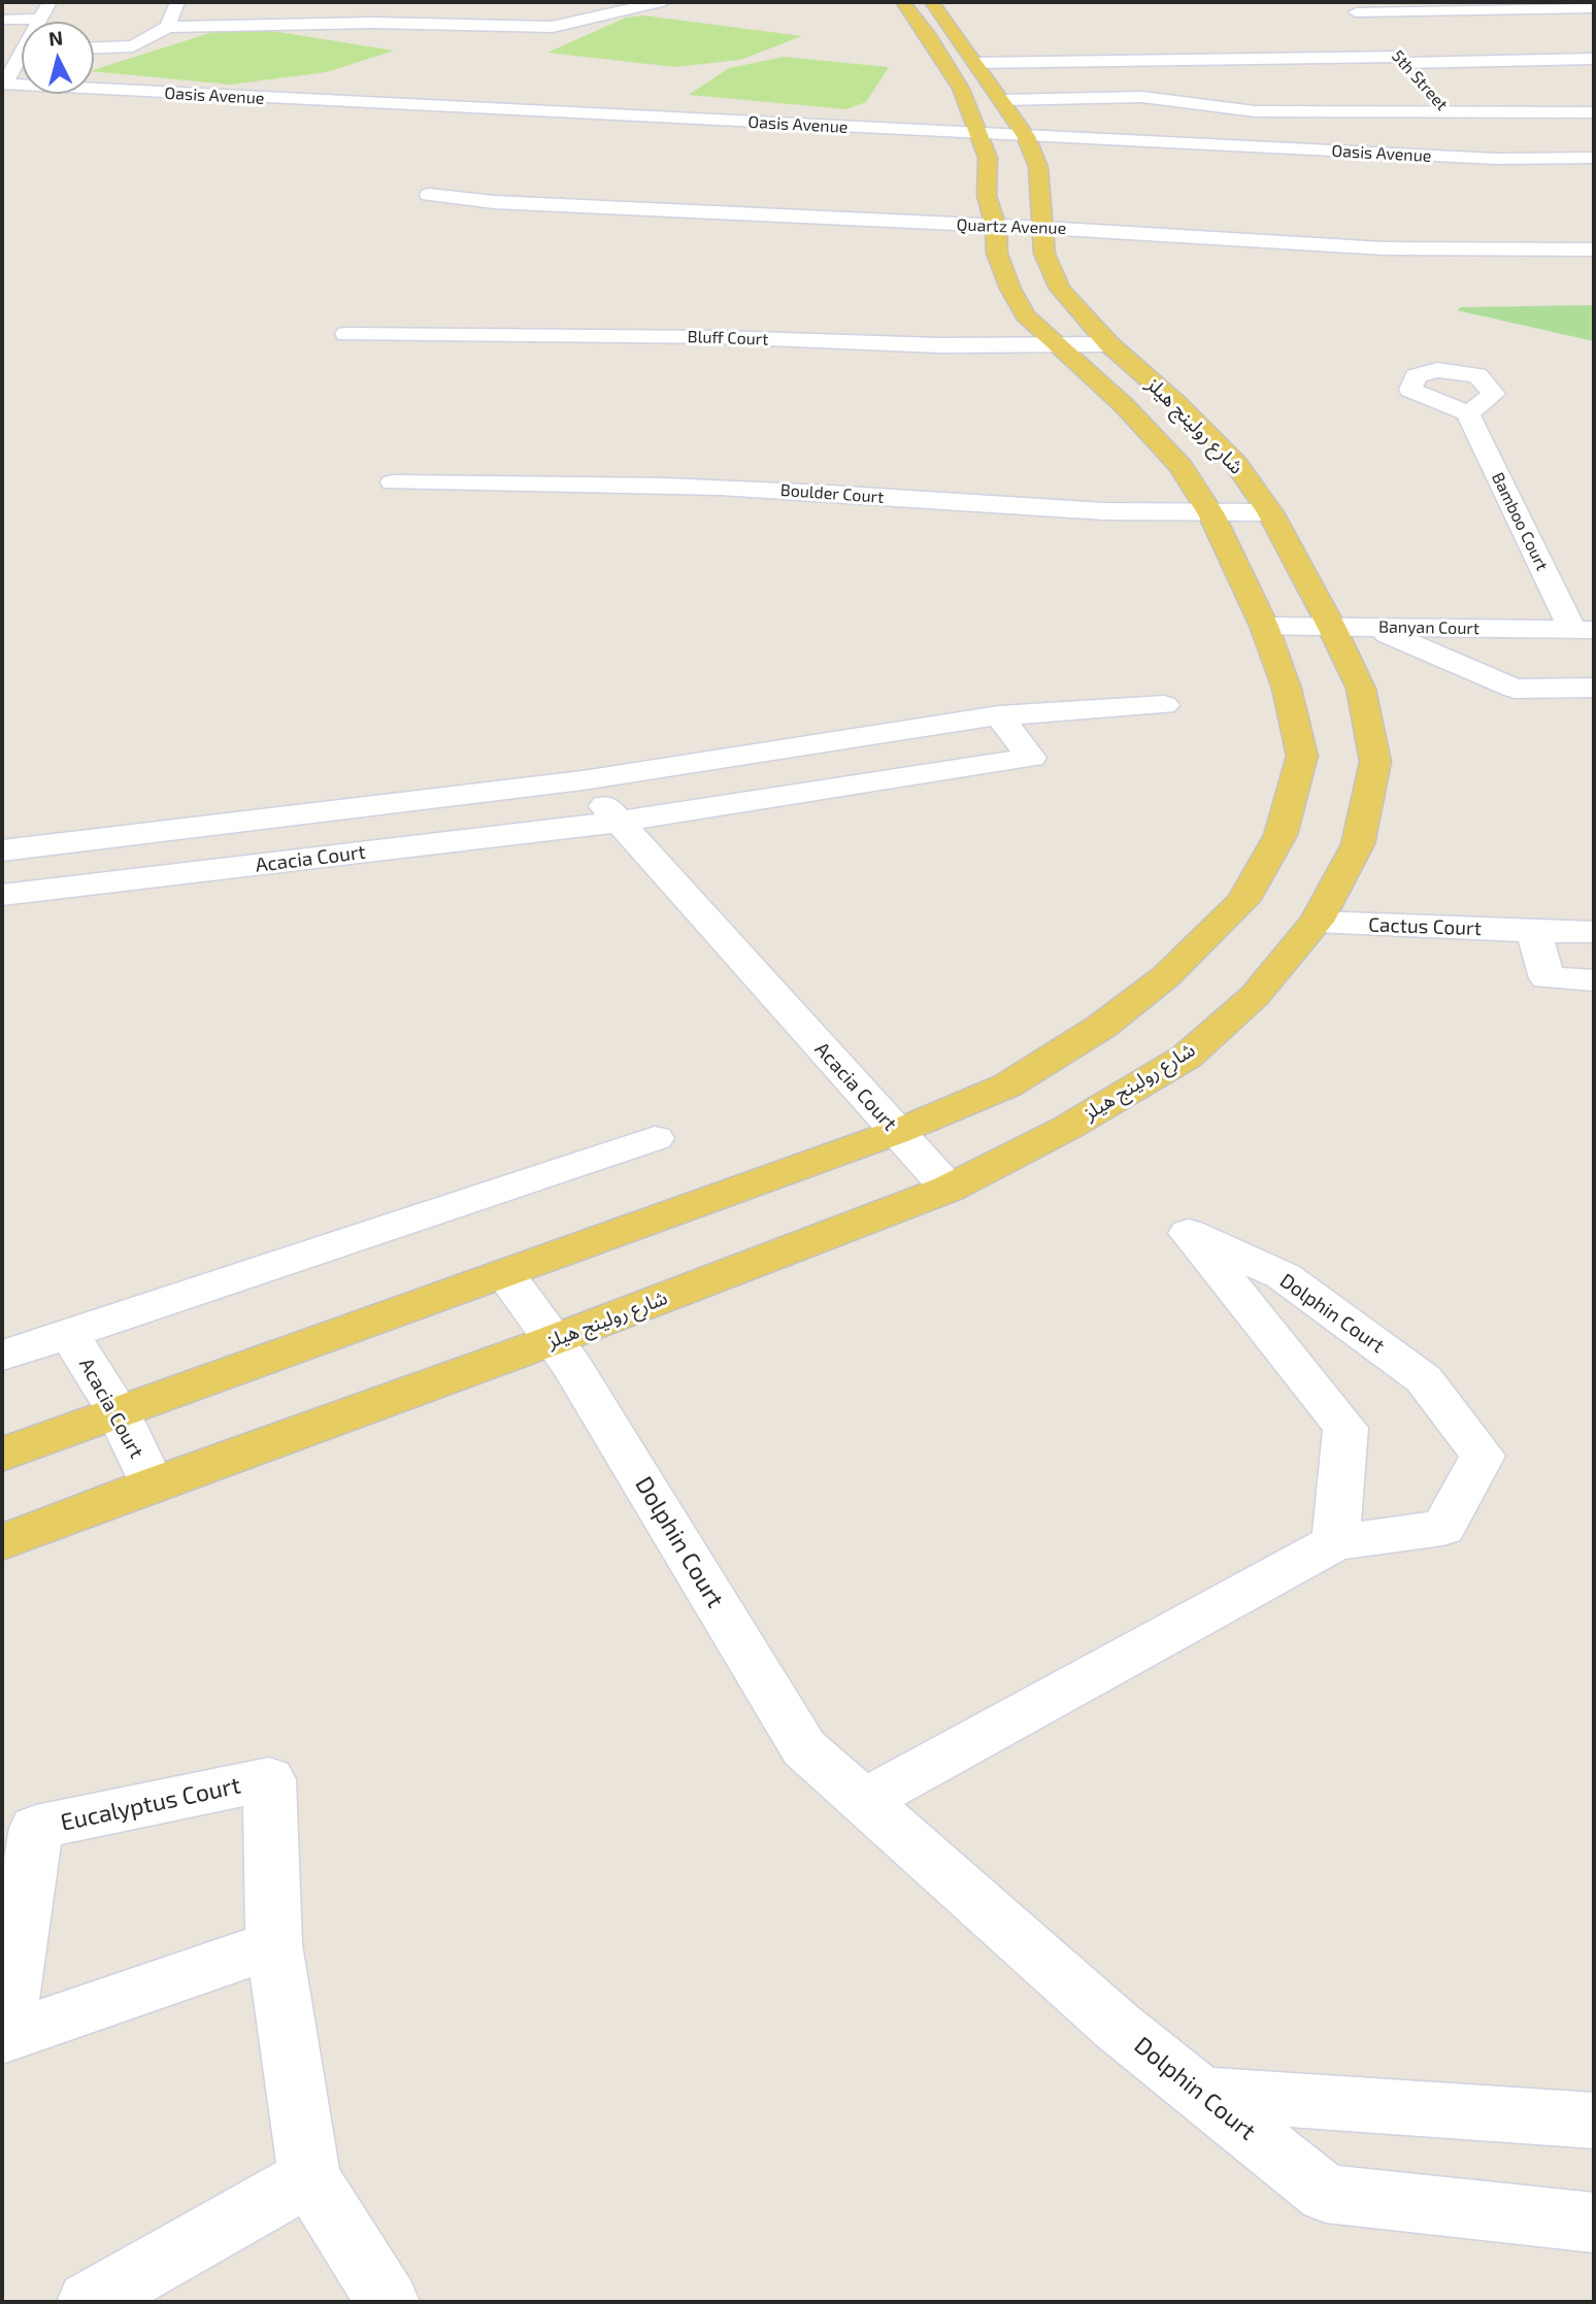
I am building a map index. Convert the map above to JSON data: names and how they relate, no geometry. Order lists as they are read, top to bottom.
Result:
{
  "streets": {
    "main road": ["شارع رولينج هيلز"],
    "street": [
      "5th Street",
      "Oasis Avenue",
      "Quartz Avenue",
      "Bluff Court",
      "Boulder Court",
      "Bamboo Court",
      "Banyan Court",
      "Acacia Court",
      "Cactus Court",
      "Dolphin Court",
      "Eucalyptus Court"
    ]
  },
  "crossings": [
    ["5th Street", "Oasis Avenue"],
    ["Oasis Avenue", "شارع رولينج هيلز"],
    ["Quartz Avenue", "شارع رولينج هيلز"],
    ["Bluff Court", "شارع رولينج هيلز"],
    ["شارع رولينج هيلز", "Boulder Court"],
    ["شارع رولينج هيلز", "Banyan Court"],
    ["شارع رولينج هيلز", "Acacia Court"],
    ["شارع رولينج هيلز", "Cactus Court"],
    ["شارع رولينج هيلز", "Dolphin Court"],
    ["Bamboo Court", "Banyan Court"]
  ],
  "north": "top"
}
